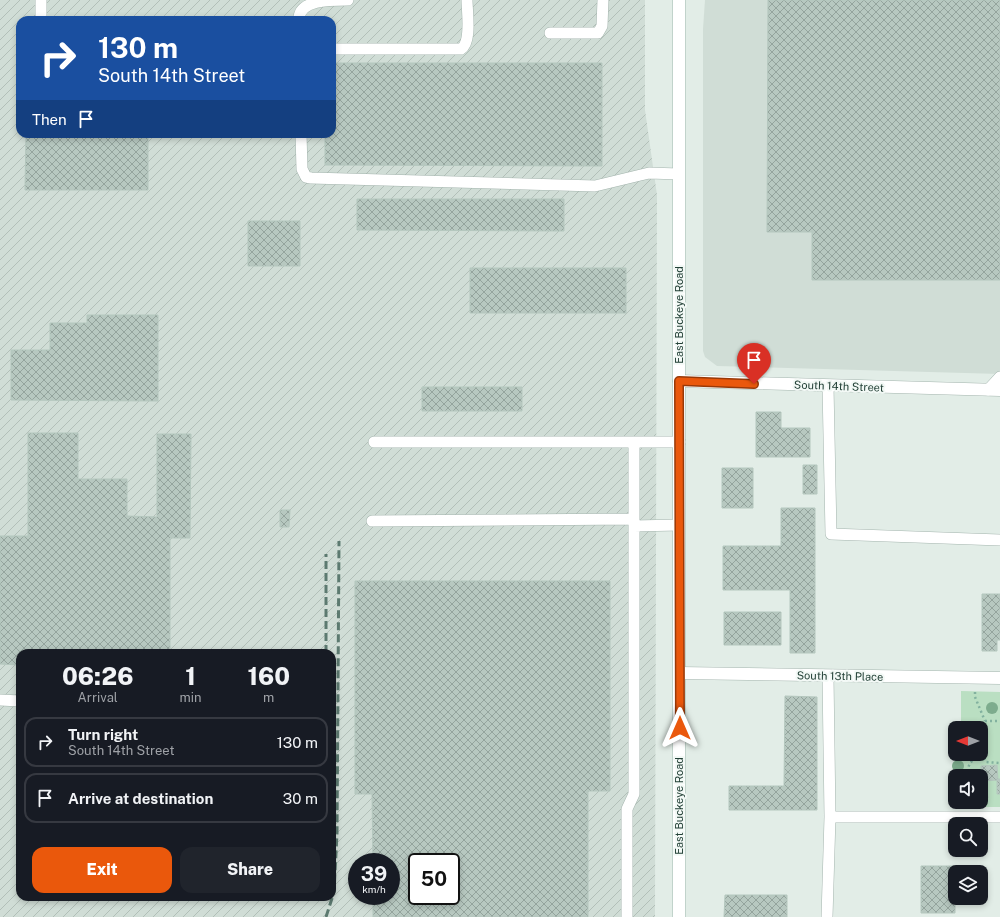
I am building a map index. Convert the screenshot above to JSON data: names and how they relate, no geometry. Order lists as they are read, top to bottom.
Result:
{
  "streets": {
    "main road": ["East Buckeye Road", "South 14th Street", "South 13th Place"]
  },
  "crossings": [
    ["East Buckeye Road", "South 14th Street"],
    ["East Buckeye Road", "South 13th Place"]
  ],
  "north": "left",
  "page": {
    "turn": ["130 m", "South 14th Street"],
    "then": "Then",
    "eta": [
      "06:26",
      "Arrival",
      "1",
      "min",
      "160",
      "m"
    ],
    "list": [
      {
        "name": "Turn right",
        "note": "South 14th Street",
        "value": "130 m"
      },
      {
        "name": "Arrive at destination",
        "value": "30 m"
      }
    ],
    "buttons": ["Exit", "Share"],
    "speed": "39 km/h",
    "limit": "50"
  }
}
